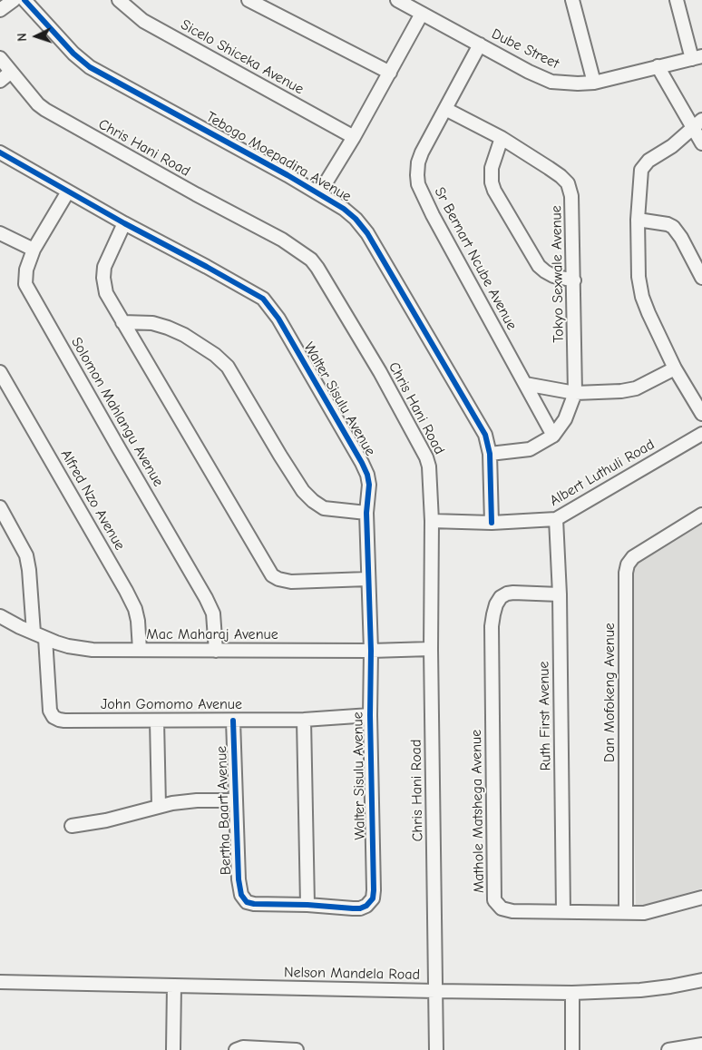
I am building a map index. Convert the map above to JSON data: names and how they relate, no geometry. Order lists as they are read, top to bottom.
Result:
{
  "streets": {
    "street": [
      "Dube Street",
      "Sicelo Shiceka Avenue",
      "Chris Hani Road",
      "Tebogo Moepadira Avenue",
      "Sr Bernart Ncube Avenue",
      "Tokyo Sexwale Avenue",
      "Walter Sisulu Avenue",
      "Solomon Mahlangu Avenue",
      "Albert Luthuli Road",
      "Alfred Nzo Avenue",
      "Mac Maharaj Avenue",
      "Dan Mofokeng Avenue",
      "John Gomomo Avenue",
      "Ruth First Avenue",
      "Bertha Baart Avenue",
      "Mathole Matshega Avenue",
      "Nelson Mandela Road"
    ]
  },
  "crossings": [
    ["Dube Street", "Sr Bernart Ncube Avenue"],
    ["Chris Hani Road", "Albert Luthuli Road"],
    ["Chris Hani Road", "Mac Maharaj Avenue"],
    ["Chris Hani Road", "Nelson Mandela Road"],
    ["Tebogo Moepadira Avenue", "Tokyo Sexwale Avenue"],
    ["Tebogo Moepadira Avenue", "Albert Luthuli Road"],
    ["Sr Bernart Ncube Avenue", "Tokyo Sexwale Avenue"],
    ["Walter Sisulu Avenue", "Solomon Mahlangu Avenue"],
    ["Walter Sisulu Avenue", "Mac Maharaj Avenue"],
    ["Walter Sisulu Avenue", "John Gomomo Avenue"],
    ["Walter Sisulu Avenue", "Bertha Baart Avenue"],
    ["Solomon Mahlangu Avenue", "Mac Maharaj Avenue"],
    ["Albert Luthuli Road", "Ruth First Avenue"],
    ["Alfred Nzo Avenue", "Mac Maharaj Avenue"],
    ["Mac Maharaj Avenue", "John Gomomo Avenue"],
    ["Dan Mofokeng Avenue", "Mathole Matshega Avenue"],
    ["John Gomomo Avenue", "Bertha Baart Avenue"],
    ["Ruth First Avenue", "Mathole Matshega Avenue"]
  ],
  "north": "left"
}
